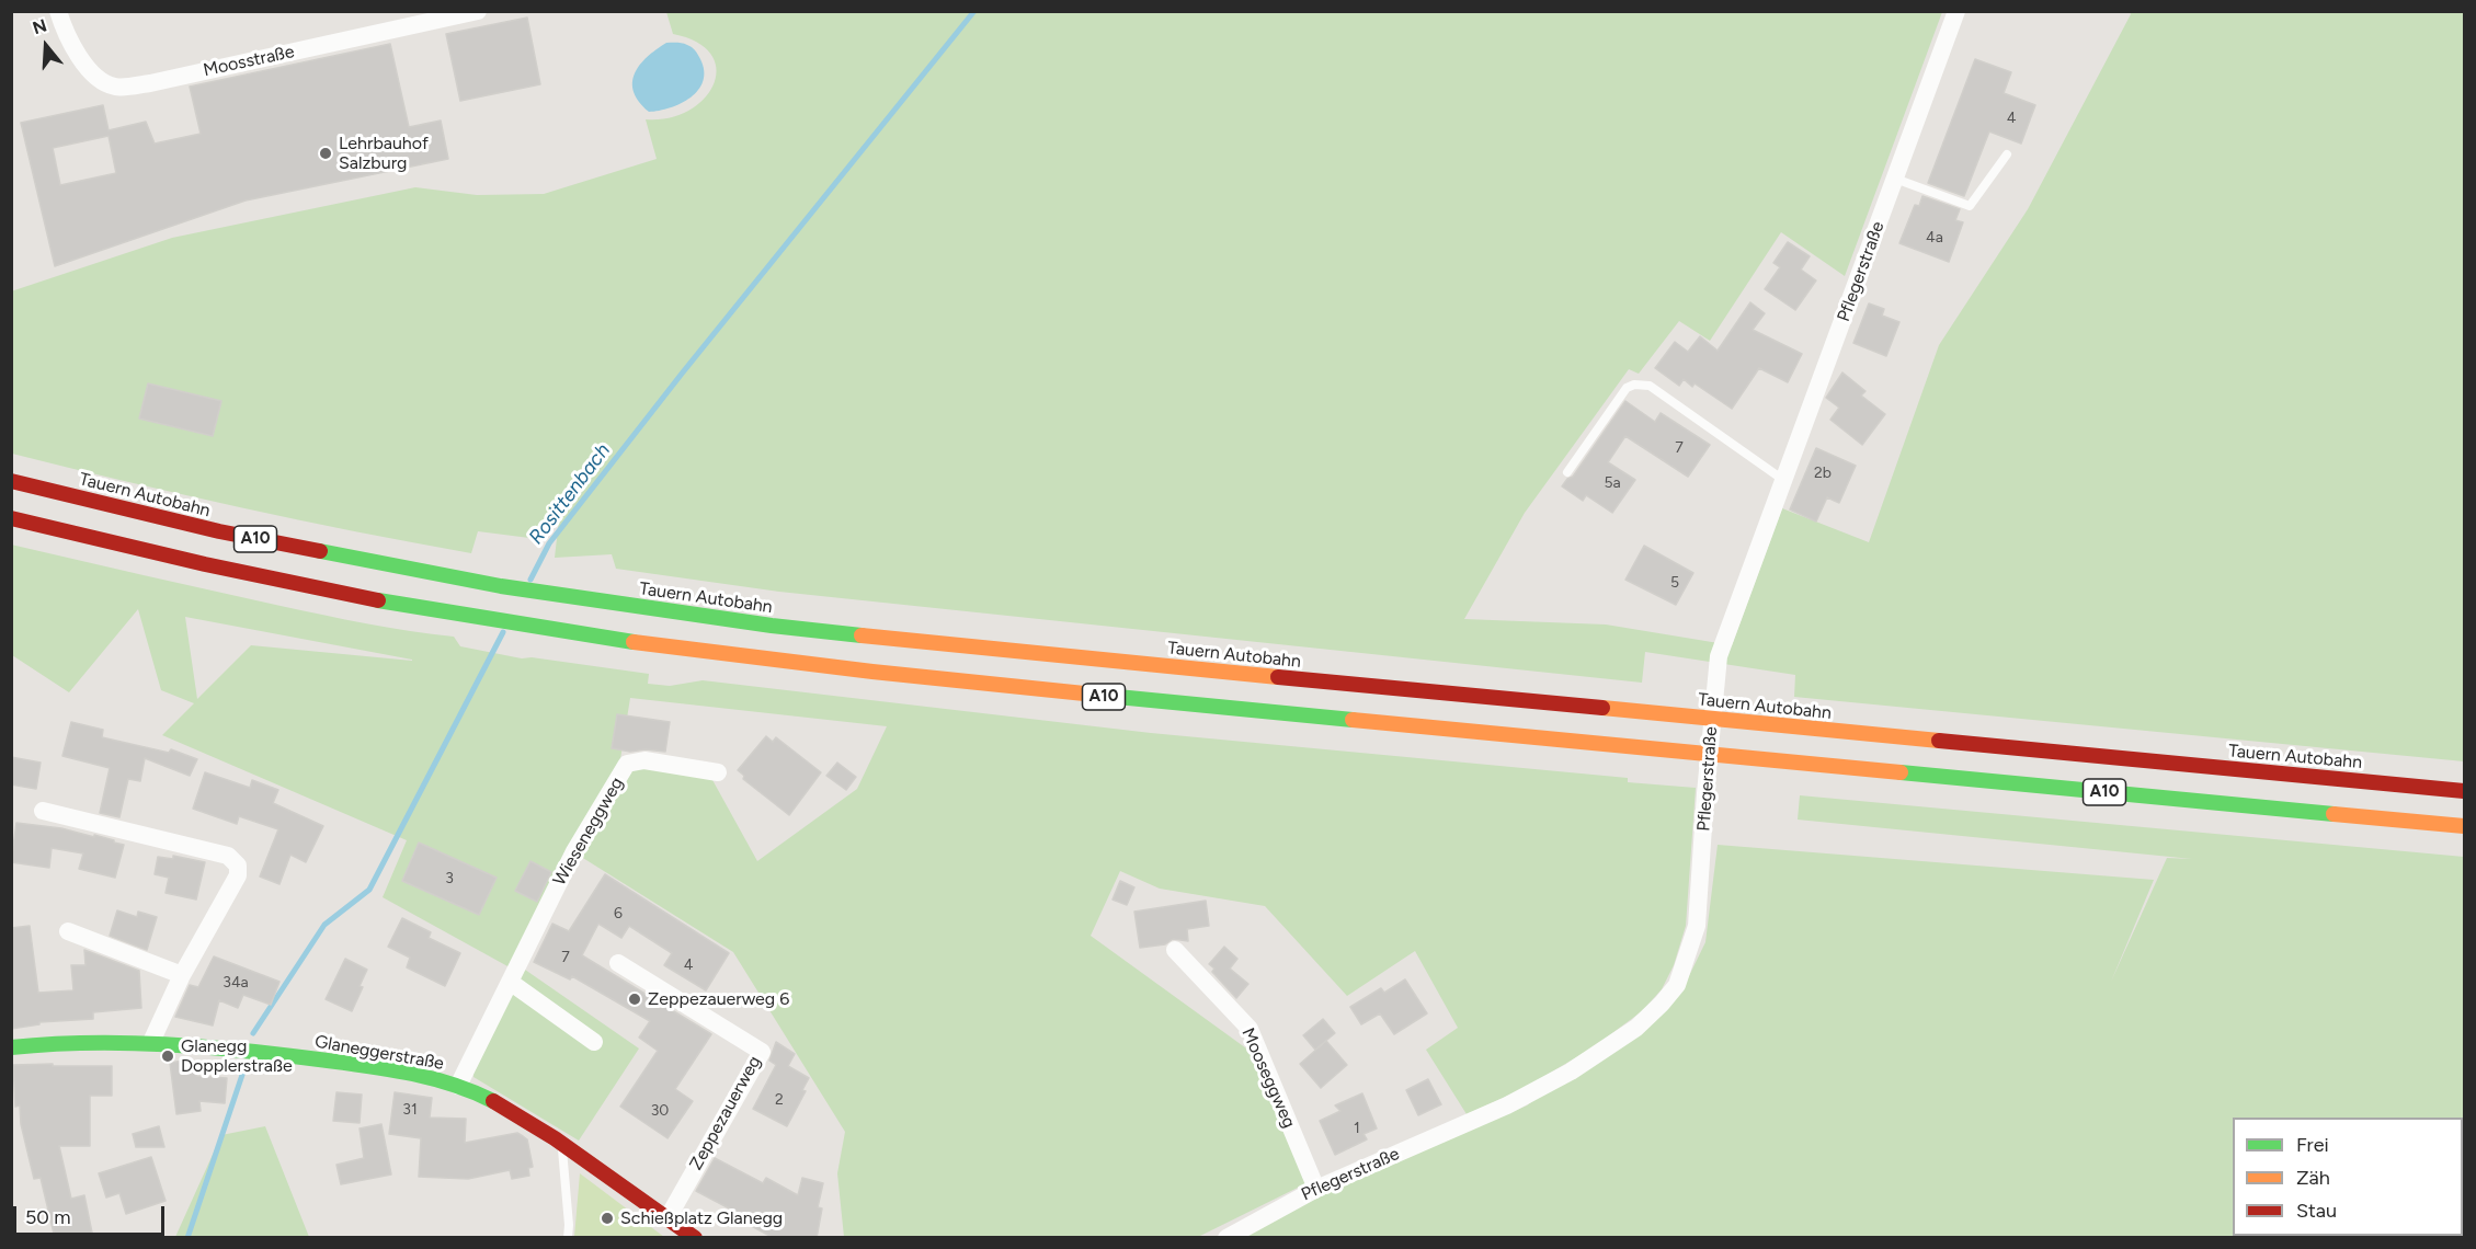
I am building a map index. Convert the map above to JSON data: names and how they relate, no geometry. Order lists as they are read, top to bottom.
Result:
{
  "streets": {
    "main road": ["Tauern Autobahn", "A10", "Glaneggerstraße"],
    "street": [
      "Moosstraße",
      "Pflegerstraße",
      "Wieseneggweg",
      "Mooseggweg",
      "Zeppezauerweg"
    ]
  },
  "crossings": [
    ["Pflegerstraße", "Mooseggweg"],
    ["Wieseneggweg", "Glaneggerstraße"],
    ["Glaneggerstraße", "Zeppezauerweg"]
  ],
  "water": ["Rosittenbach"],
  "places": [
    "Lehrbauhof Salzburg",
    "Zeppezauerweg 6",
    "Glanegg Dopplerstraße",
    "Schießplatz Glanegg"
  ],
  "house_numbers": [
    "4",
    "4a",
    "7",
    "2b",
    "5a",
    "5",
    "3",
    "6",
    "7",
    "4",
    "34a",
    "2",
    "31",
    "30",
    "1"
  ],
  "legend": ["Frei", "Zäh", "Stau"],
  "scale_bar": "50 m",
  "north": "top"
}
